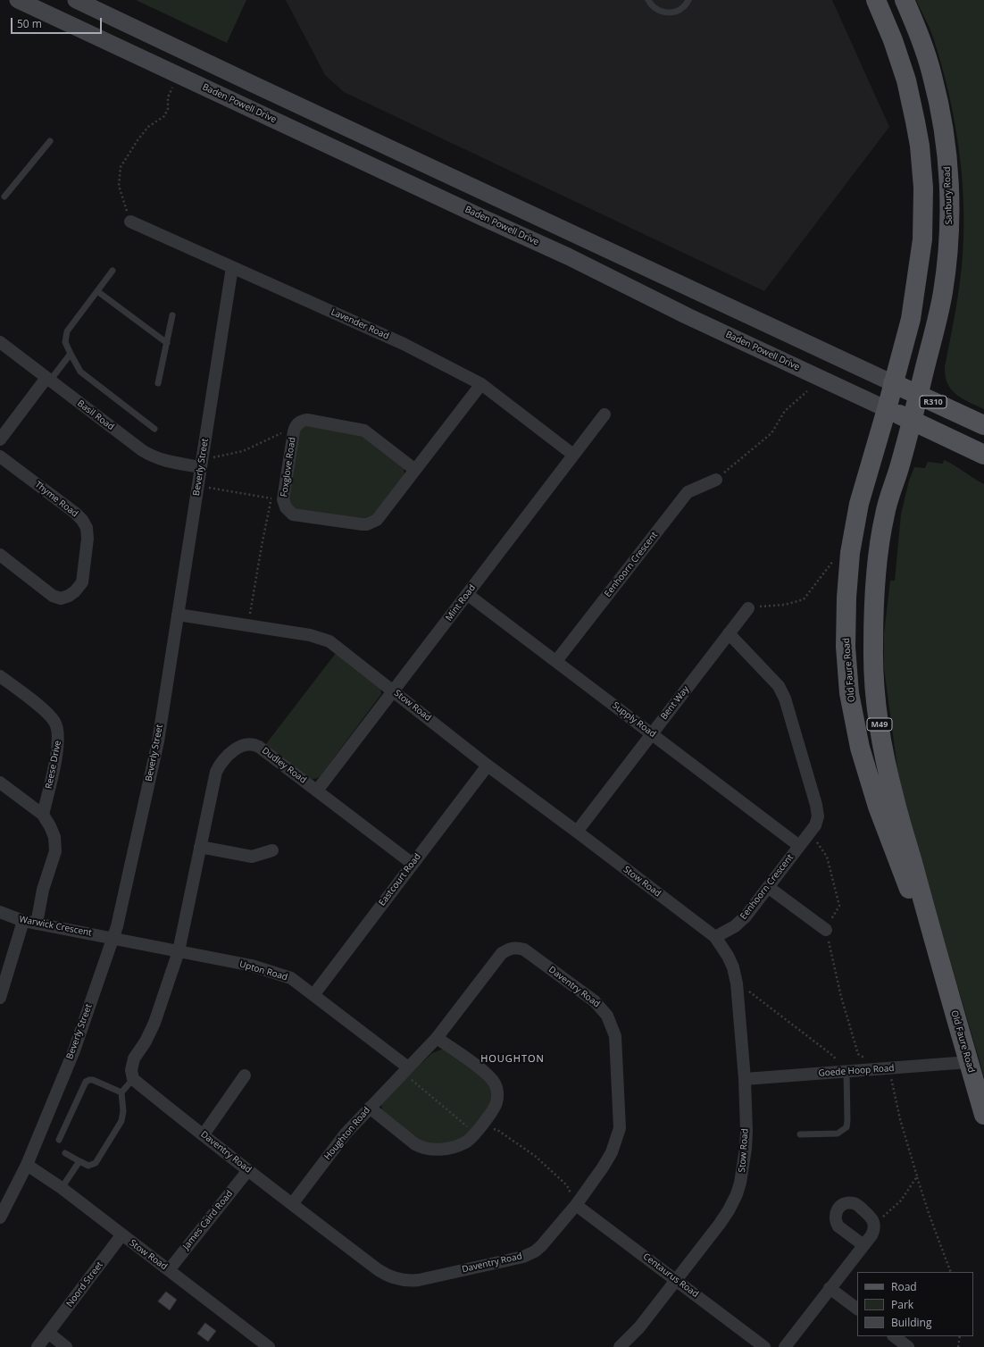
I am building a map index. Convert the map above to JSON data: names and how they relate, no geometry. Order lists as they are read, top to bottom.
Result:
{
  "streets": {
    "main road": [
      "Baden Powell Drive",
      "Sanbury Road",
      "R310",
      "Old Faure Road",
      "M49"
    ],
    "street": [
      "Lavender Road",
      "Basil Road",
      "Beverly Street",
      "Foxglove Road",
      "Thyme Road",
      "Eenhoorn Crescent",
      "Mint Road",
      "Bent Way",
      "Stow Road",
      "Supply Road",
      "Reese Drive",
      "Dudley Road",
      "Eastcourt Road",
      "Warwick Crescent",
      "Upton Road",
      "Daventry Road",
      "Goede Hoop Road",
      "Houghton Road",
      "James Caird Road",
      "Centaurus Road",
      "Noord Street"
    ]
  },
  "crossings": [
    ["Baden Powell Drive", "Old Faure Road"],
    ["Sanbury Road", "R310"],
    ["Sanbury Road", "Old Faure Road"],
    ["Lavender Road", "Beverly Street"],
    ["Lavender Road", "Foxglove Road"],
    ["Lavender Road", "Mint Road"],
    ["R310", "Old Faure Road"],
    ["Basil Road", "Beverly Street"],
    ["Beverly Street", "Stow Road"],
    ["Beverly Street", "Warwick Crescent"],
    ["Beverly Street", "Upton Road"],
    ["Eenhoorn Crescent", "Bent Way"],
    ["Eenhoorn Crescent", "Stow Road"],
    ["Eenhoorn Crescent", "Supply Road"],
    ["Mint Road", "Stow Road"],
    ["Mint Road", "Supply Road"],
    ["Mint Road", "Dudley Road"],
    ["Old Faure Road", "Goede Hoop Road"],
    ["Bent Way", "Stow Road"],
    ["Bent Way", "Supply Road"],
    ["Stow Road", "Eastcourt Road"],
    ["Stow Road", "Goede Hoop Road"],
    ["Stow Road", "James Caird Road"],
    ["Stow Road", "Centaurus Road"],
    ["Stow Road", "Noord Street"],
    ["Dudley Road", "Eastcourt Road"],
    ["Dudley Road", "Upton Road"],
    ["Eastcourt Road", "Upton Road"],
    ["Warwick Crescent", "Upton Road"],
    ["Upton Road", "Daventry Road"],
    ["Upton Road", "Houghton Road"],
    ["Daventry Road", "Houghton Road"],
    ["Daventry Road", "James Caird Road"],
    ["Daventry Road", "Centaurus Road"]
  ],
  "districts": ["HOUGHTON"],
  "legend": ["Road", "Park", "Building"],
  "scale_bar": "50 m"
}
